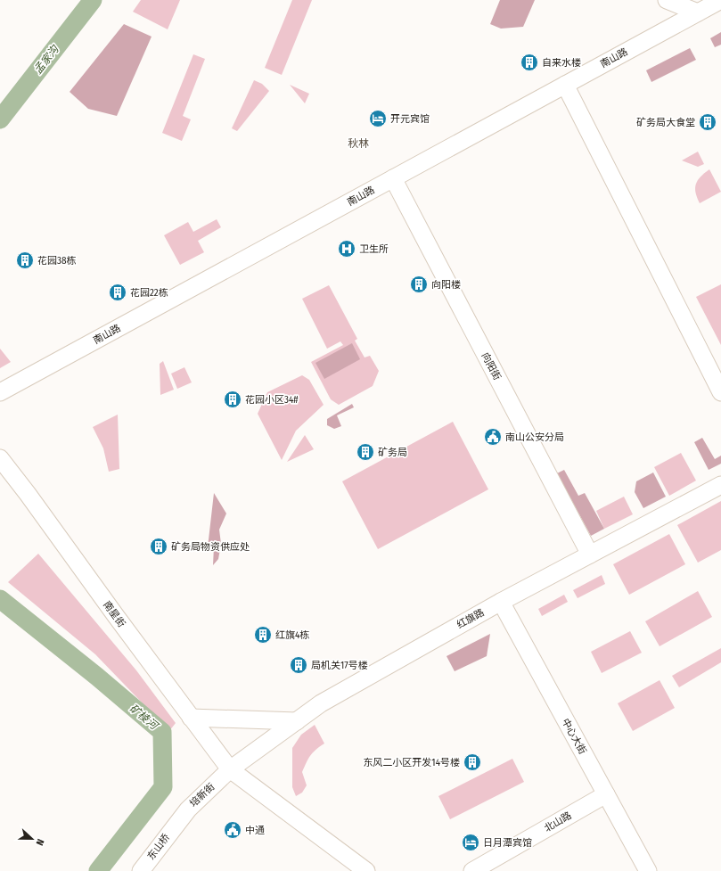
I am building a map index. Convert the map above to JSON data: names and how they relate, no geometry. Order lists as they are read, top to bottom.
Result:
{
  "streets": {
    "street": [
      "南山路",
      "向阳街",
      "南星街",
      "红旗路",
      "中心大街",
      "培新街",
      "北山路",
      "东山桥"
    ]
  },
  "crossings": [
    ["南山路", "向阳街"],
    ["向阳街", "红旗路"],
    ["南星街", "红旗路"],
    ["南星街", "培新街"],
    ["红旗路", "中心大街"],
    ["红旗路", "培新街"],
    ["中心大街", "北山路"],
    ["培新街", "东山桥"]
  ],
  "districts": ["秋林"],
  "water": ["孟家沟", "矿棱河"],
  "places": {
    "building": [
      "自来水楼",
      "矿务局大食堂",
      "花园38栋",
      "向阳楼",
      "花园22栋",
      "花园小区34#",
      "矿务局",
      "矿务局物资供应处",
      "红旗4栋",
      "局机关17号楼",
      "东风二小区开发14号楼"
    ],
    "hotel": ["开元宾馆", "日月潭宾馆"],
    "hospital": ["卫生所"],
    "public building": ["南山公安分局", "中通"]
  },
  "north": "right"
}
